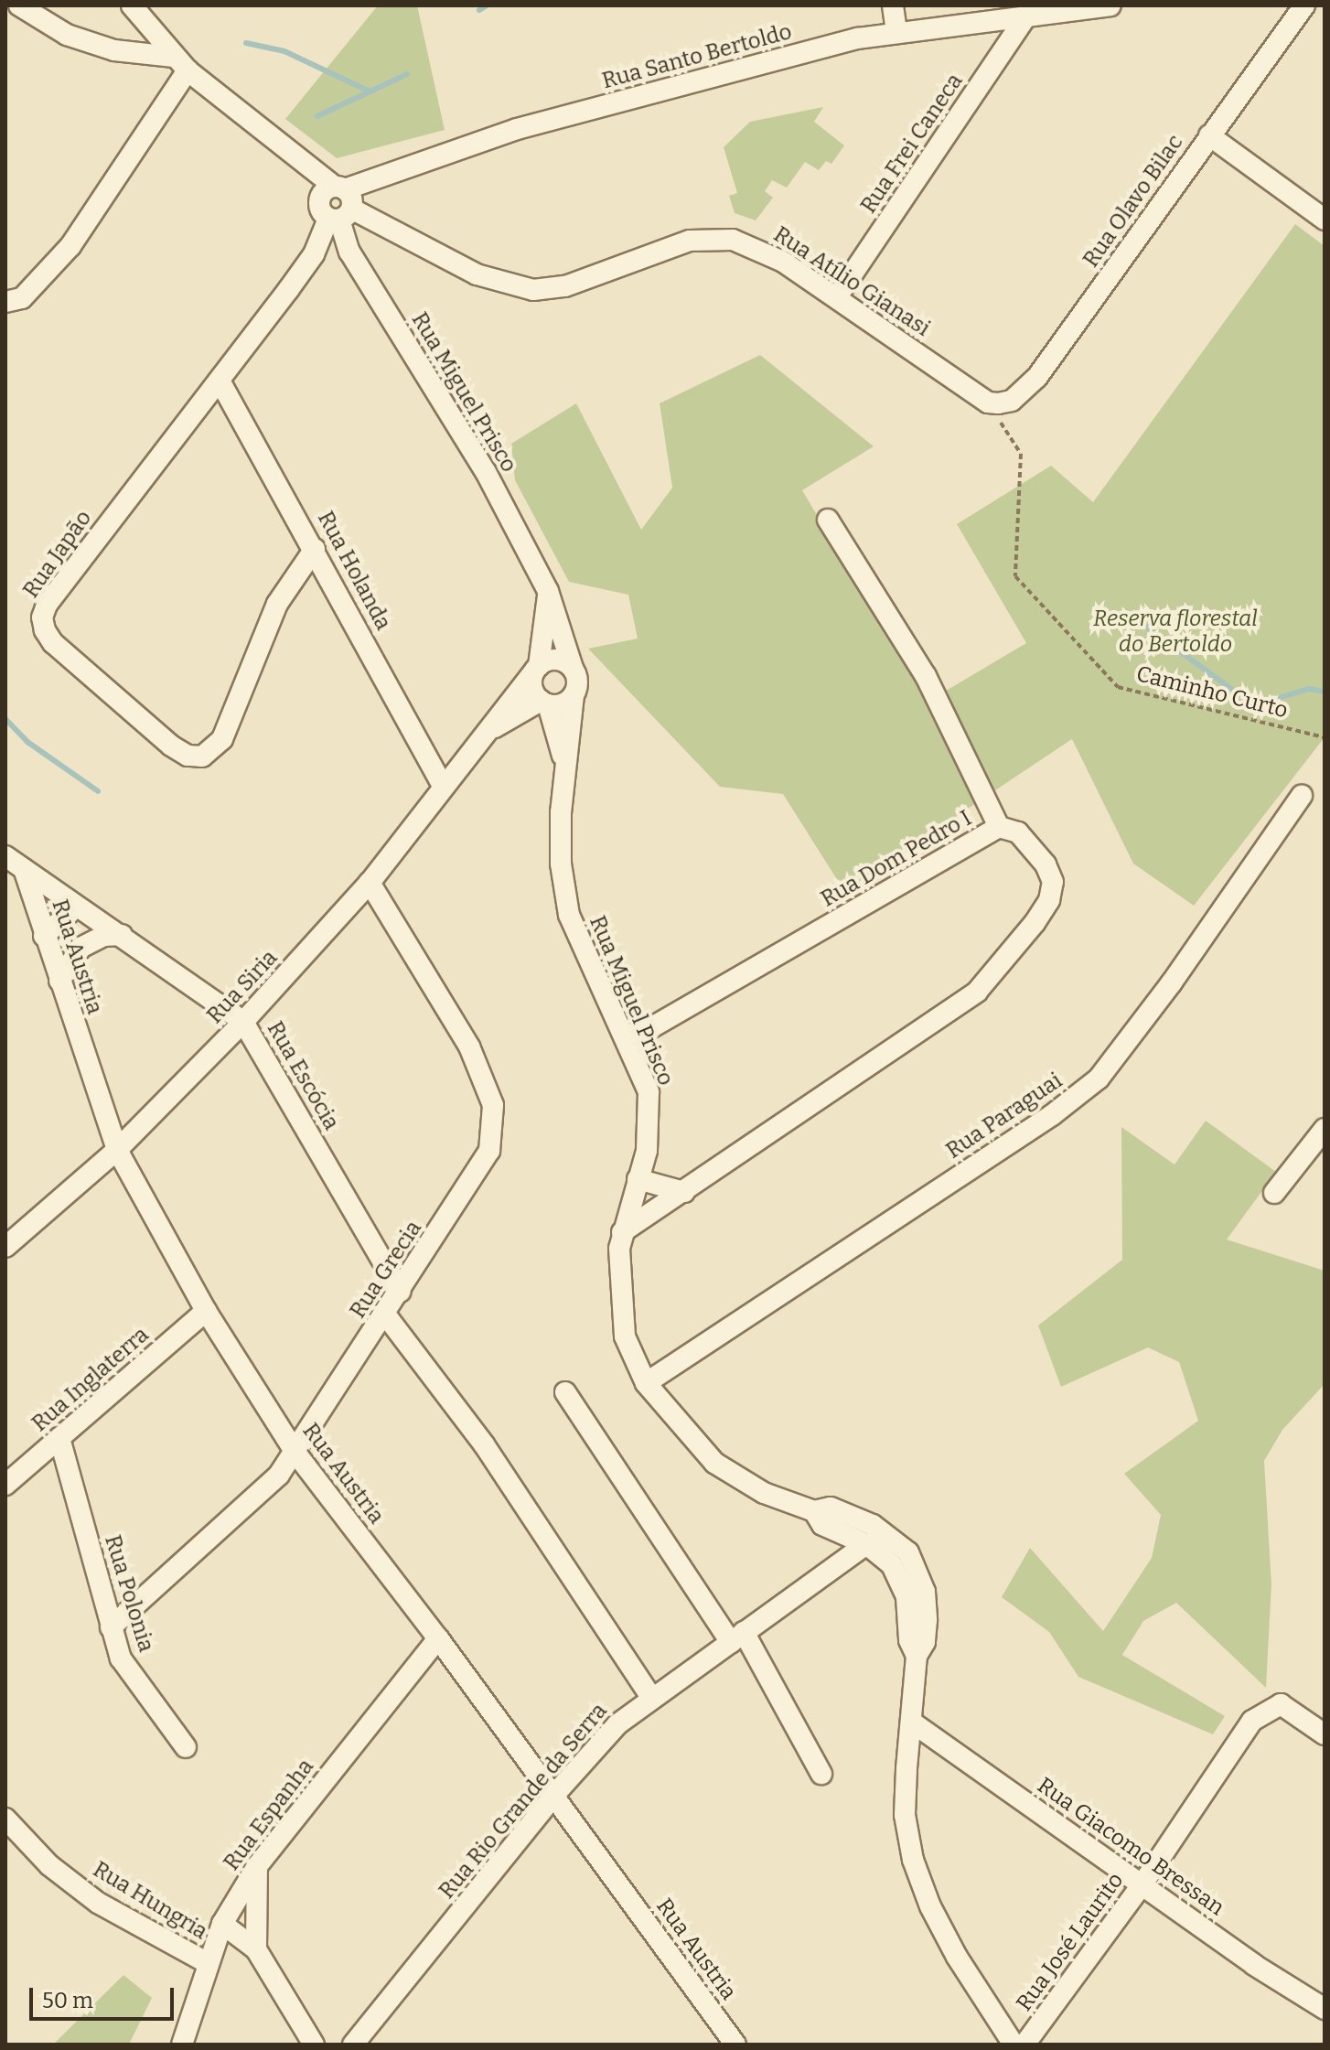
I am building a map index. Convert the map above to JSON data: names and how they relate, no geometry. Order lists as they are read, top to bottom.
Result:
{
  "streets": {
    "street": [
      "Rua Santo Bertoldo",
      "Rua Frei Caneca",
      "Rua Olavo Bilac",
      "Rua Atílio Gianasi",
      "Rua Miguel Prisco",
      "Rua Japão",
      "Rua Holanda",
      "Rua Dom Pedro I",
      "Rua Austria",
      "Rua Siria",
      "Rua Escócia",
      "Rua Paraguai",
      "Rua Grecia",
      "Rua Inglaterra",
      "Rua Polonia",
      "Rua Rio Grande da Serra",
      "Rua Espanha",
      "Rua Giacomo Bressan",
      "Rua Hungria",
      "Rua José Laurito"
    ],
    "path": ["Caminho Curto"]
  },
  "crossings": [
    ["Rua Santo Bertoldo", "Rua Frei Caneca"],
    ["Rua Santo Bertoldo", "Rua Atílio Gianasi"],
    ["Rua Santo Bertoldo", "Rua Miguel Prisco"],
    ["Rua Santo Bertoldo", "Rua Japão"],
    ["Rua Frei Caneca", "Rua Atílio Gianasi"],
    ["Rua Olavo Bilac", "Rua Atílio Gianasi"],
    ["Rua Olavo Bilac", "Caminho Curto"],
    ["Rua Atílio Gianasi", "Rua Miguel Prisco"],
    ["Rua Atílio Gianasi", "Rua Japão"],
    ["Rua Atílio Gianasi", "Caminho Curto"],
    ["Rua Miguel Prisco", "Rua Japão"],
    ["Rua Miguel Prisco", "Rua Dom Pedro I"],
    ["Rua Miguel Prisco", "Rua Siria"],
    ["Rua Miguel Prisco", "Rua Paraguai"],
    ["Rua Miguel Prisco", "Rua Rio Grande da Serra"],
    ["Rua Miguel Prisco", "Rua Giacomo Bressan"],
    ["Rua Japão", "Rua Holanda"],
    ["Rua Holanda", "Rua Siria"],
    ["Rua Austria", "Rua Siria"],
    ["Rua Austria", "Rua Escócia"],
    ["Rua Austria", "Rua Grecia"],
    ["Rua Austria", "Rua Inglaterra"],
    ["Rua Austria", "Rua Rio Grande da Serra"],
    ["Rua Austria", "Rua Espanha"],
    ["Rua Siria", "Rua Escócia"],
    ["Rua Siria", "Rua Grecia"],
    ["Rua Escócia", "Rua Grecia"],
    ["Rua Grecia", "Rua Polonia"],
    ["Rua Inglaterra", "Rua Polonia"],
    ["Rua Espanha", "Rua Hungria"],
    ["Rua Giacomo Bressan", "Rua José Laurito"]
  ],
  "parks": ["Reserva florestal do Bertoldo"],
  "scale_bar": "50 m"
}
